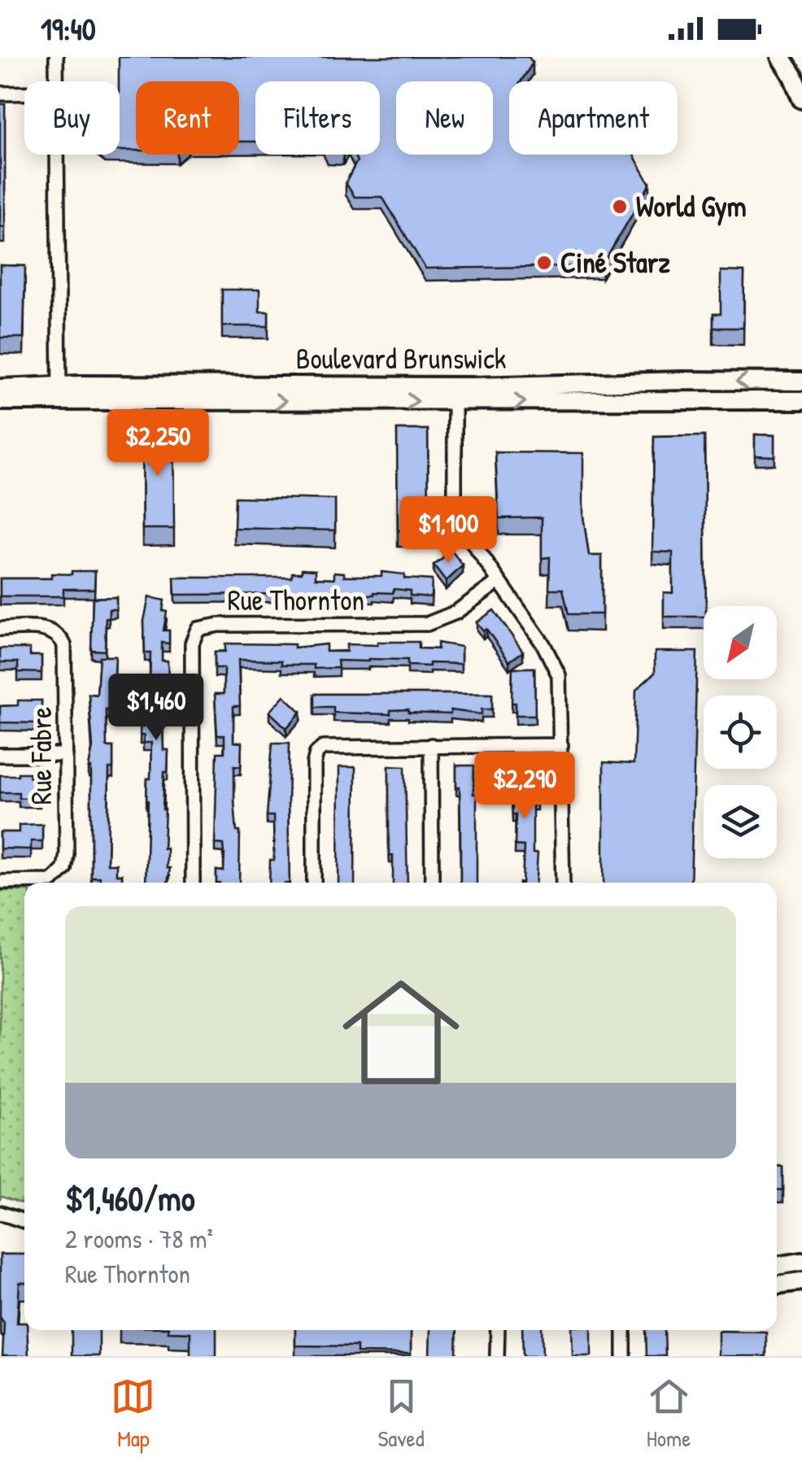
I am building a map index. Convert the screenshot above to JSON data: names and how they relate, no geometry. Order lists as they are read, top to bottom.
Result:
{
  "streets": {
    "street": ["Boulevard Brunswick", "Rue Thornton", "Rue Fabre"]
  },
  "places": ["World Gym", "Ciné Starz"],
  "north": "bottom left",
  "page": {
    "status": "19:40",
    "chip": [
      "Buy",
      "Rent",
      "Filters",
      "New",
      "Apartment"
    ],
    "price": [
      "$2,250",
      "$1,100",
      "$1,460",
      "$2,290"
    ],
    "list": [
      {
        "name": "$1,460/mo",
        "note": "2 rooms · 78 m² · Rue Thornton"
      }
    ],
    "tabs": ["Map", "Saved", "Home"]
  }
}
